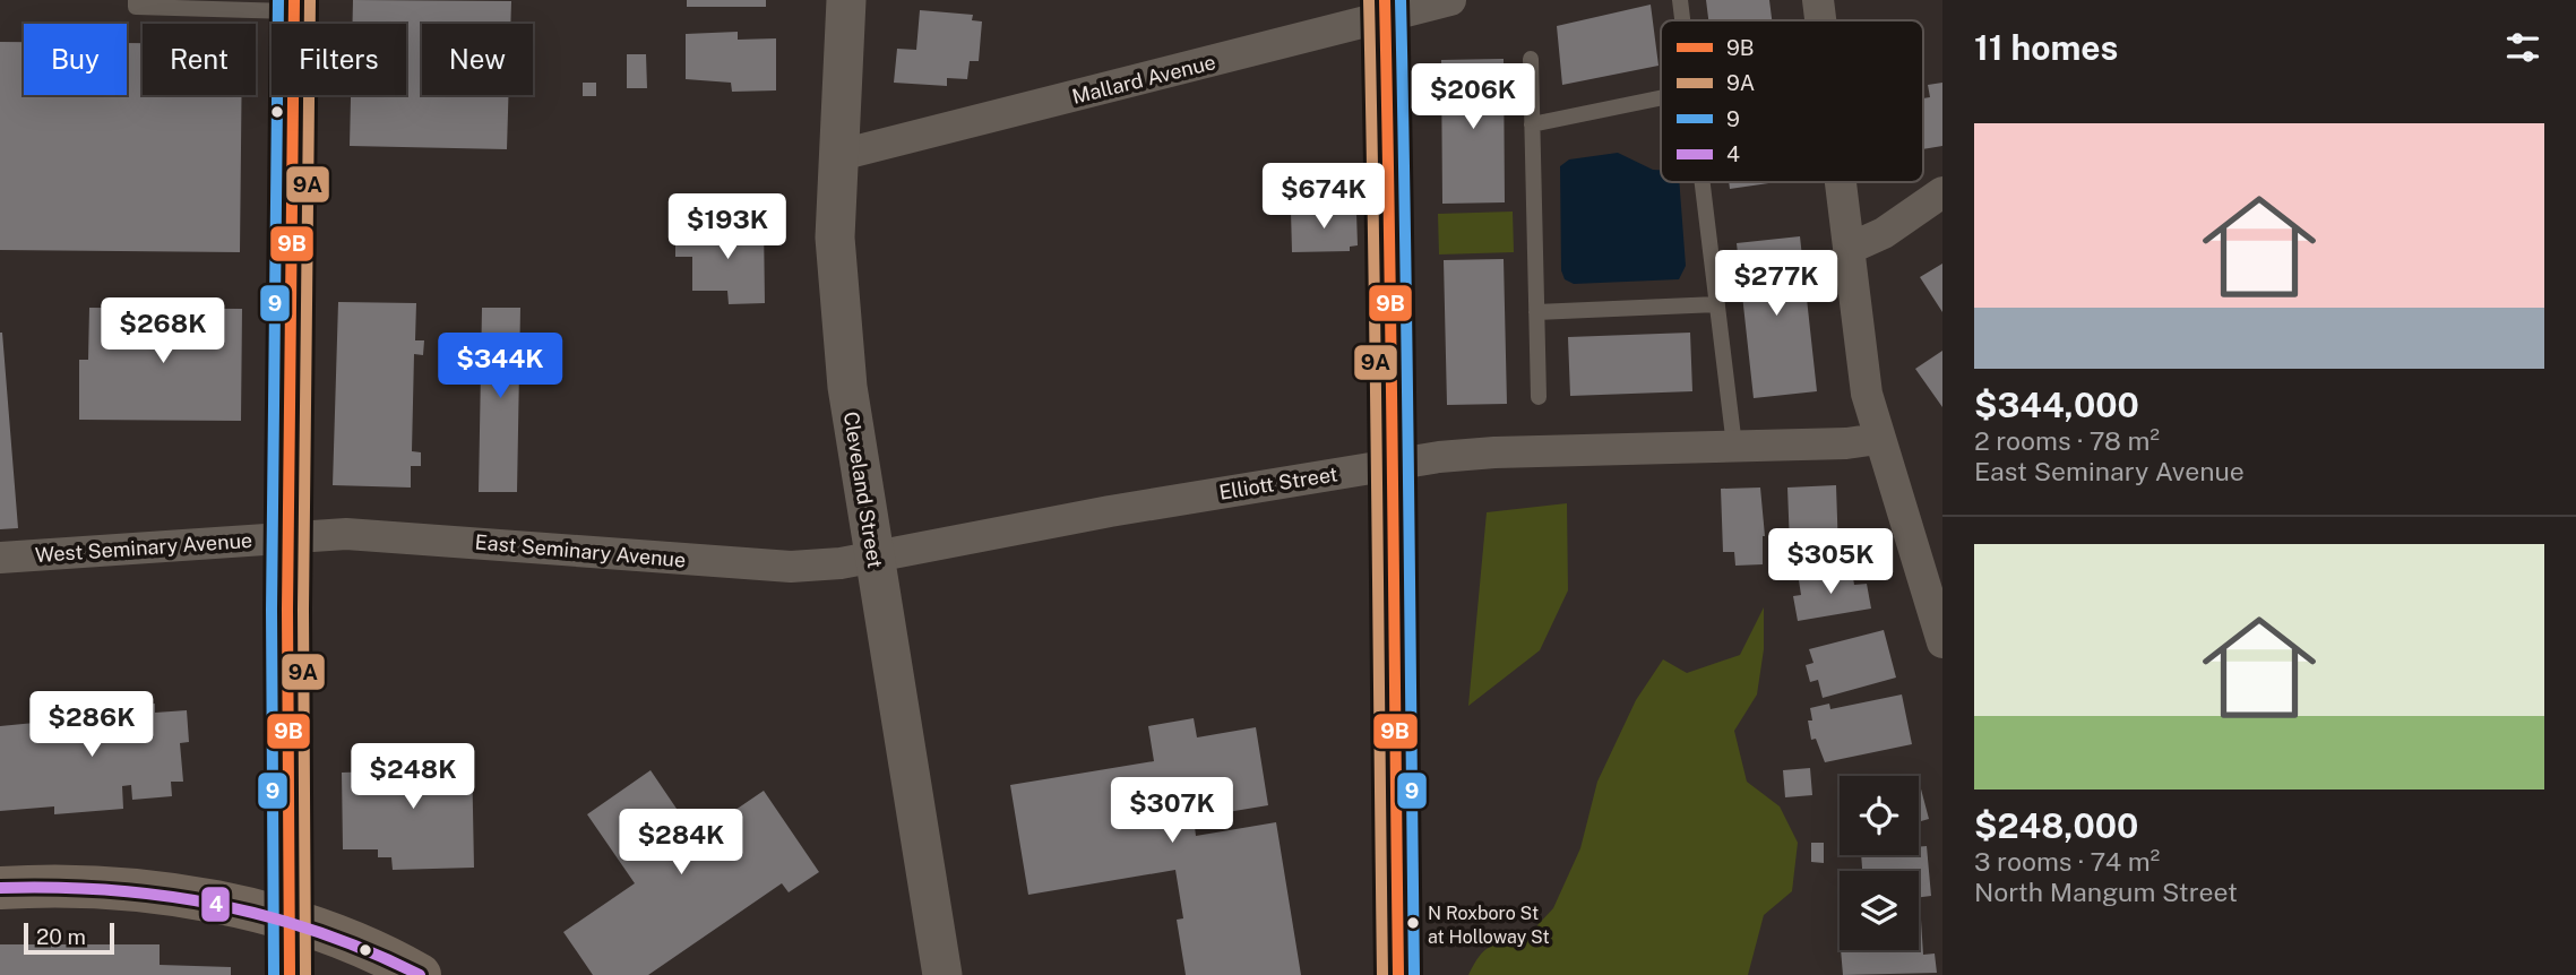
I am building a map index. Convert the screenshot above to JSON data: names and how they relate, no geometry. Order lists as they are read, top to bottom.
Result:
{
  "streets": {
    "street": [
      "Mallard Avenue",
      "Elliott Street",
      "Cleveland Street",
      "West Seminary Avenue",
      "East Seminary Avenue"
    ]
  },
  "crossings": [
    ["Mallard Avenue", "Cleveland Street"],
    ["Elliott Street", "Cleveland Street"],
    ["Elliott Street", "East Seminary Avenue"],
    ["Cleveland Street", "East Seminary Avenue"],
    ["West Seminary Avenue", "East Seminary Avenue"]
  ],
  "places": ["N Roxboro St at Holloway St"],
  "lines": [
    "transit line 9B",
    "transit line 9A",
    "transit line 9",
    "transit line 4"
  ],
  "legend": [
    "9B",
    "9A",
    "9",
    "4"
  ],
  "scale_bar": "20 m",
  "page": {
    "heading": "11 homes",
    "chip": [
      "Buy",
      "Rent",
      "Filters",
      "New"
    ],
    "price": [
      "$206K",
      "$674K",
      "$193K",
      "$277K",
      "$268K",
      "$344K",
      "$305K",
      "$286K",
      "$248K",
      "$307K",
      "$284K"
    ],
    "list": [
      {
        "name": "$344,000",
        "note": "2 rooms · 78 m² · East Seminary Avenue"
      },
      {
        "name": "$248,000",
        "note": "3 rooms · 74 m² · North Mangum Street"
      }
    ],
    "scale": "20 m"
  }
}
